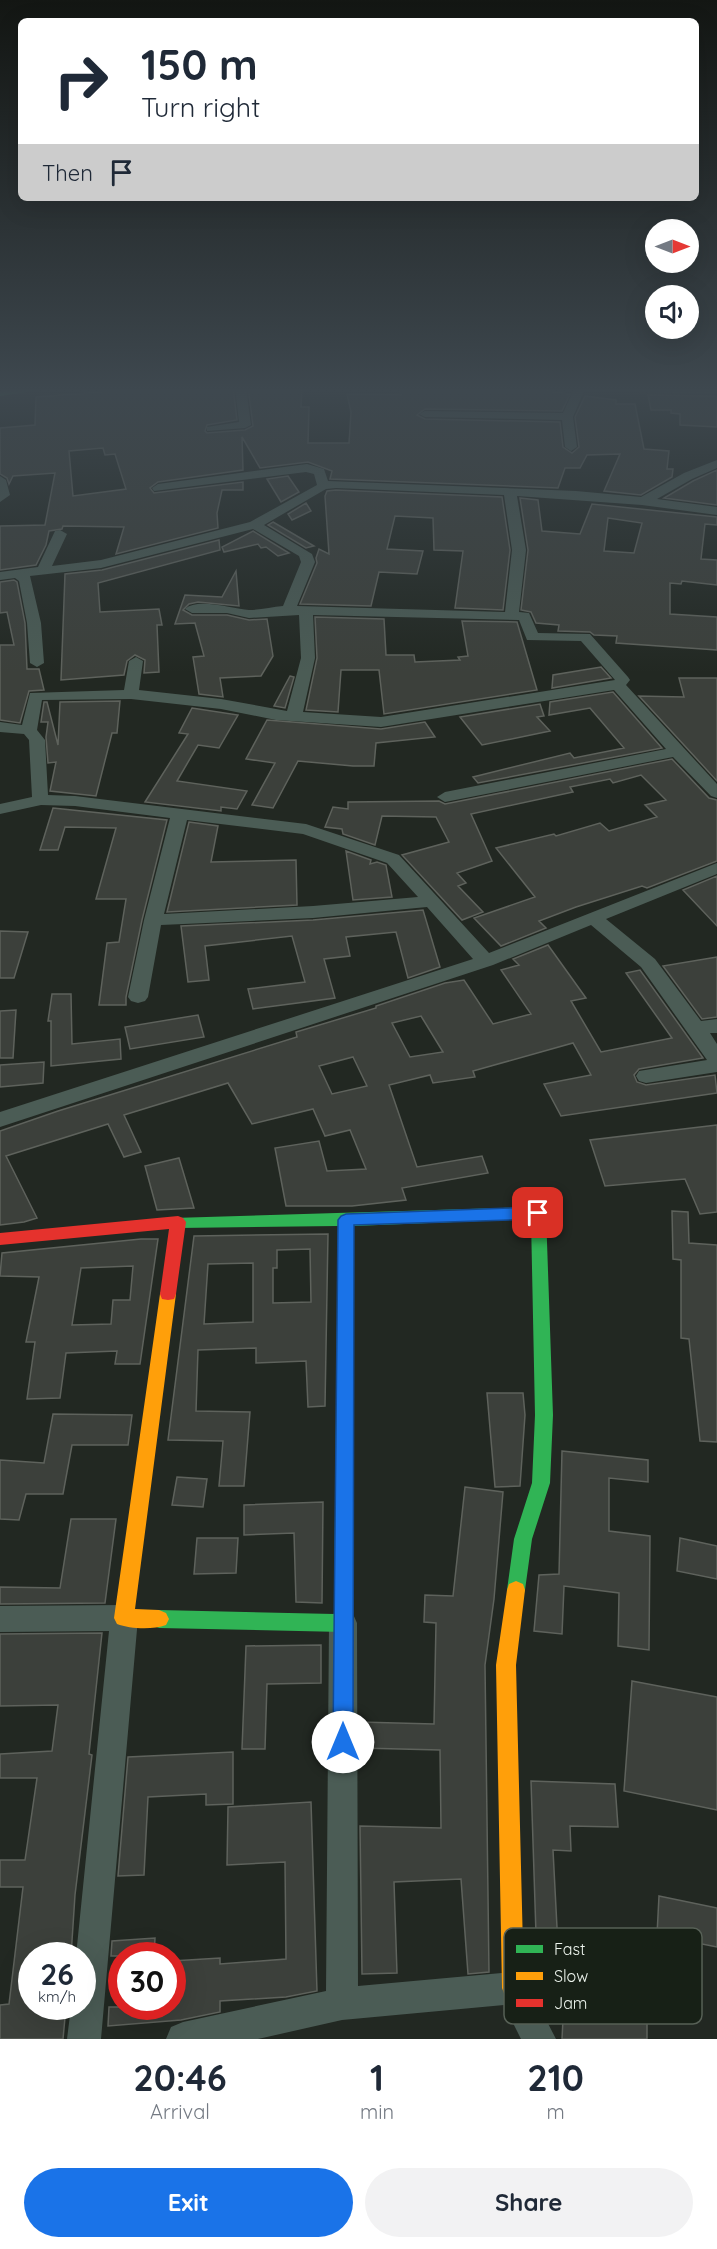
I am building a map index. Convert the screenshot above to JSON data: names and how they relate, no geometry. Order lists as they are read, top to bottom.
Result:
{
  "legend": ["Fast", "Slow", "Jam"],
  "north": "right",
  "page": {
    "turn": ["150 m", "Turn right"],
    "then": "Then",
    "speed": "26 km/h",
    "limit": "30",
    "eta": [
      "20:46",
      "Arrival",
      "1",
      "min",
      "210",
      "m"
    ],
    "buttons": ["Exit", "Share"]
  }
}
